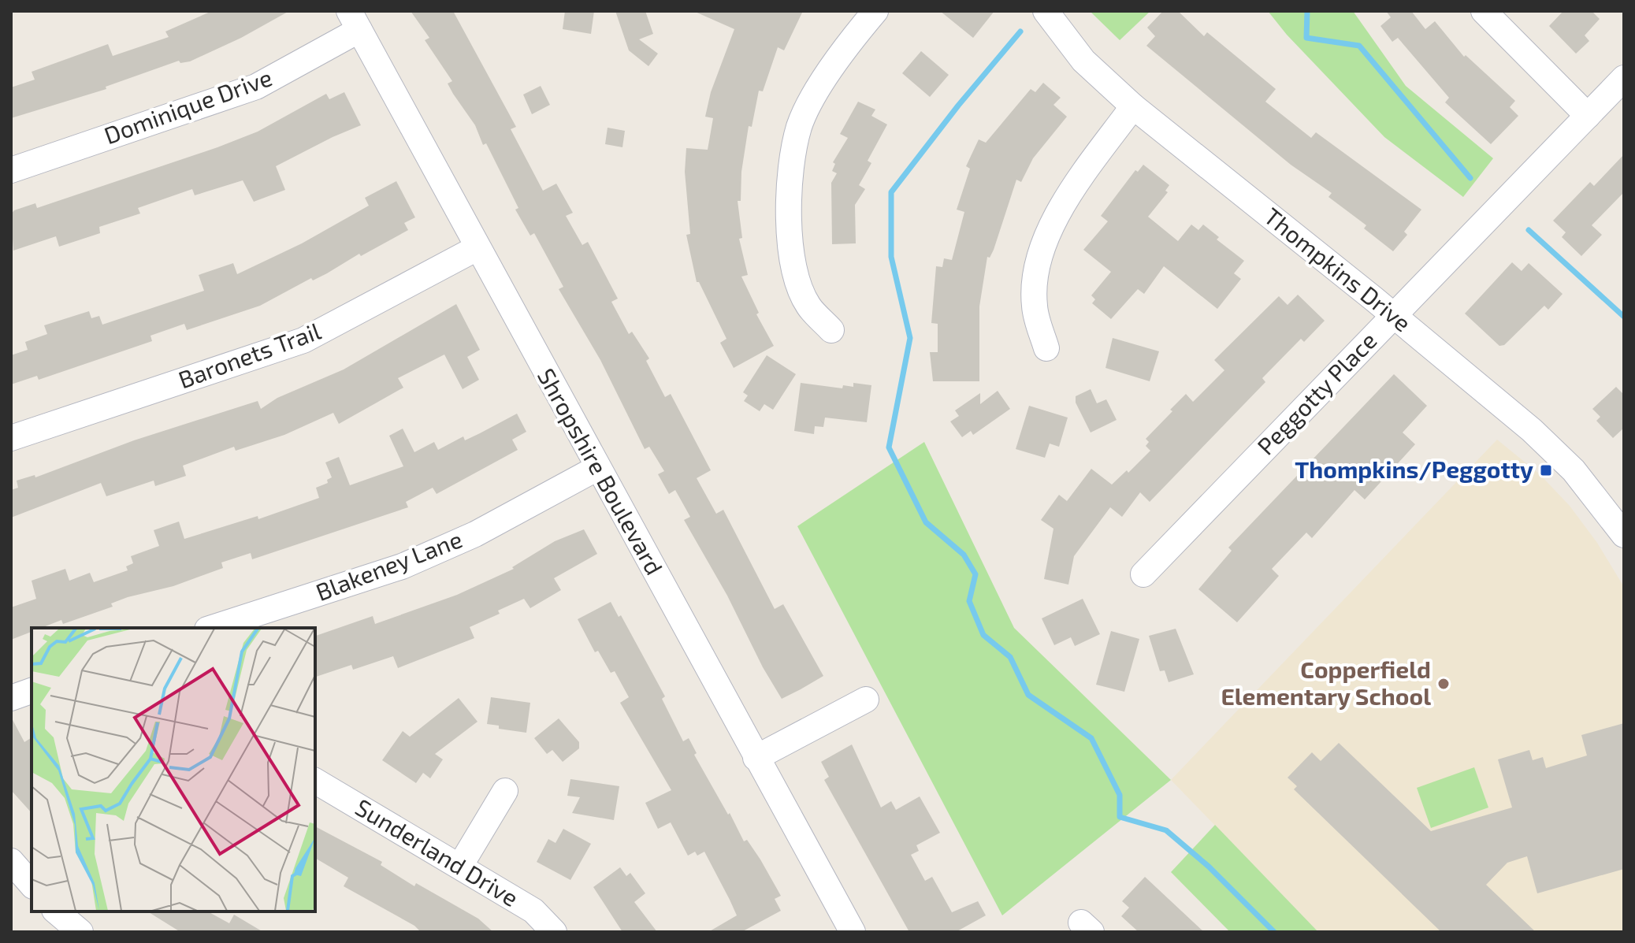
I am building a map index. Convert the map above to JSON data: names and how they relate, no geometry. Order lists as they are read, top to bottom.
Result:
{
  "streets": {
    "street": [
      "Dominique Drive",
      "Thompkins Drive",
      "Baronets Trail",
      "Peggotty Place",
      "Shropshire Boulevard",
      "Blakeney Lane",
      "Sunderland Drive"
    ]
  },
  "crossings": [
    ["Dominique Drive", "Shropshire Boulevard"],
    ["Thompkins Drive", "Peggotty Place"],
    ["Baronets Trail", "Shropshire Boulevard"],
    ["Shropshire Boulevard", "Blakeney Lane"]
  ],
  "places": {
    "transit": ["Thompkins/Peggotty"],
    "other": ["Copperfield Elementary School"]
  }
}
